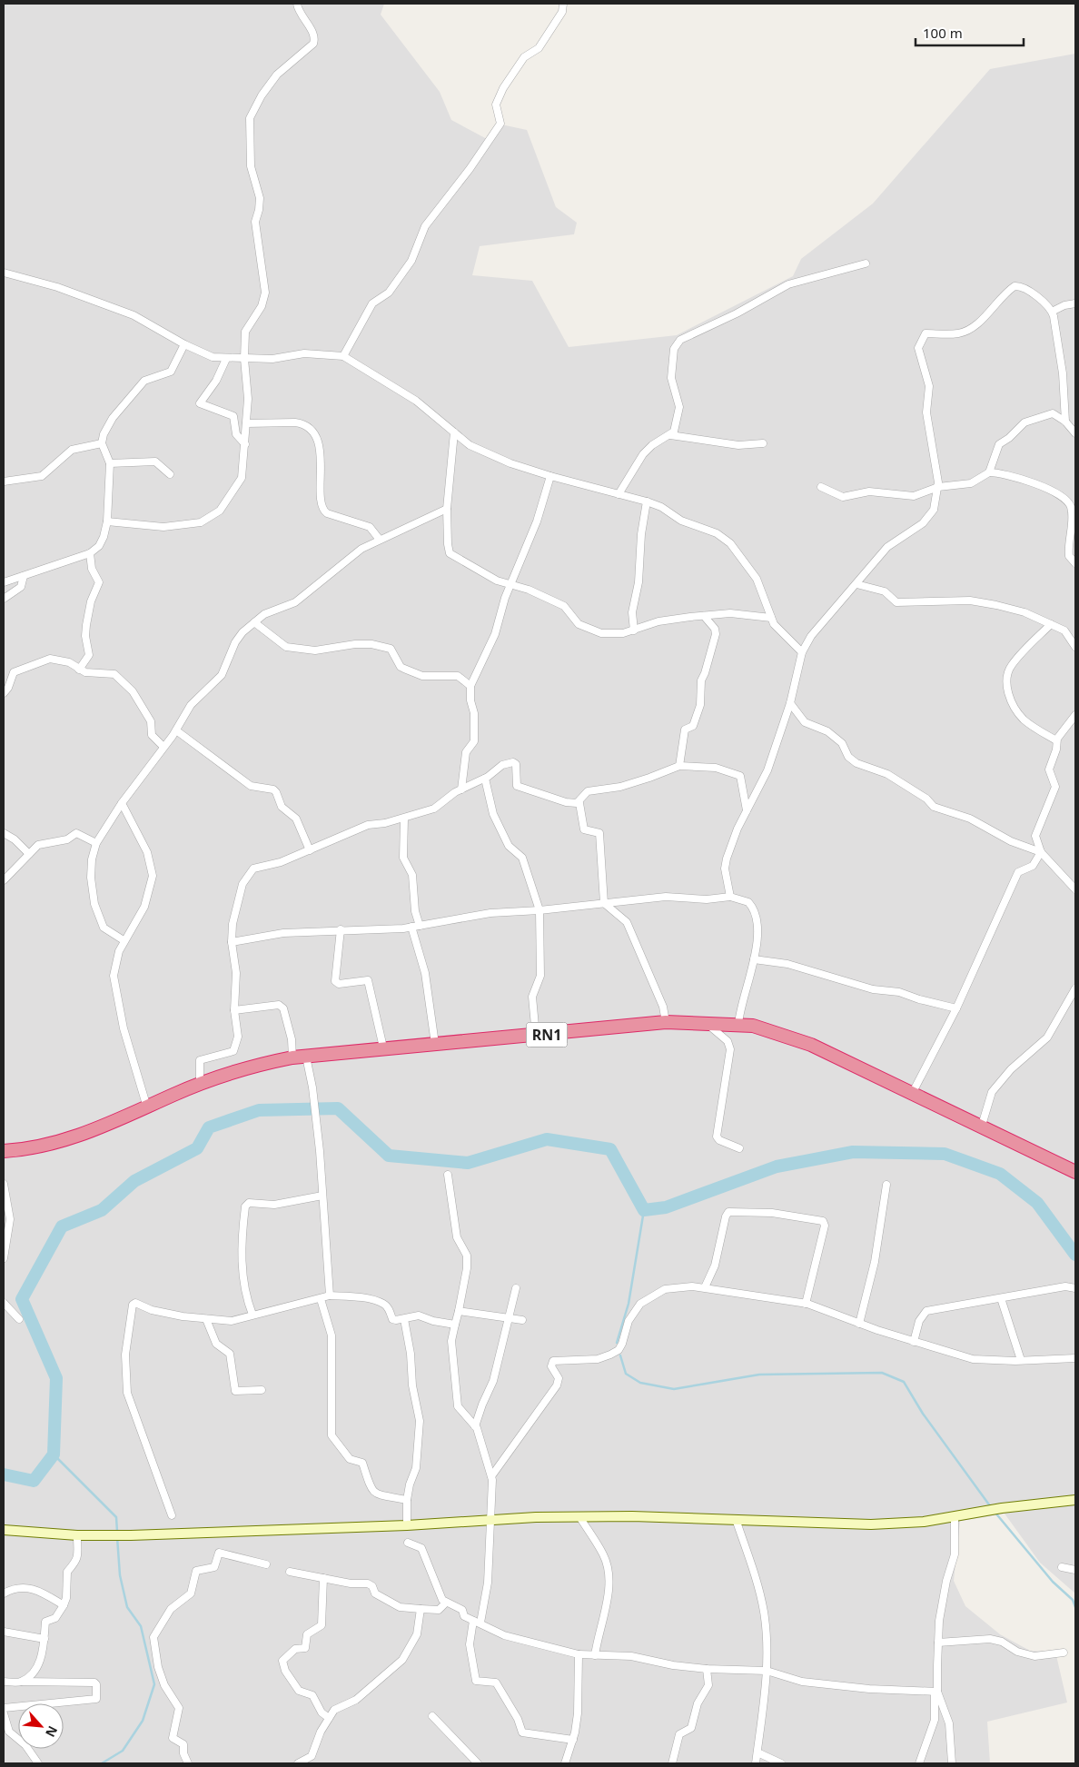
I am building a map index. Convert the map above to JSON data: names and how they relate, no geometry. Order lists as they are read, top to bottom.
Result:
{
  "streets": {
    "highway": ["RN1"]
  },
  "scale_bar": "100 m",
  "north": "bottom right"
}
